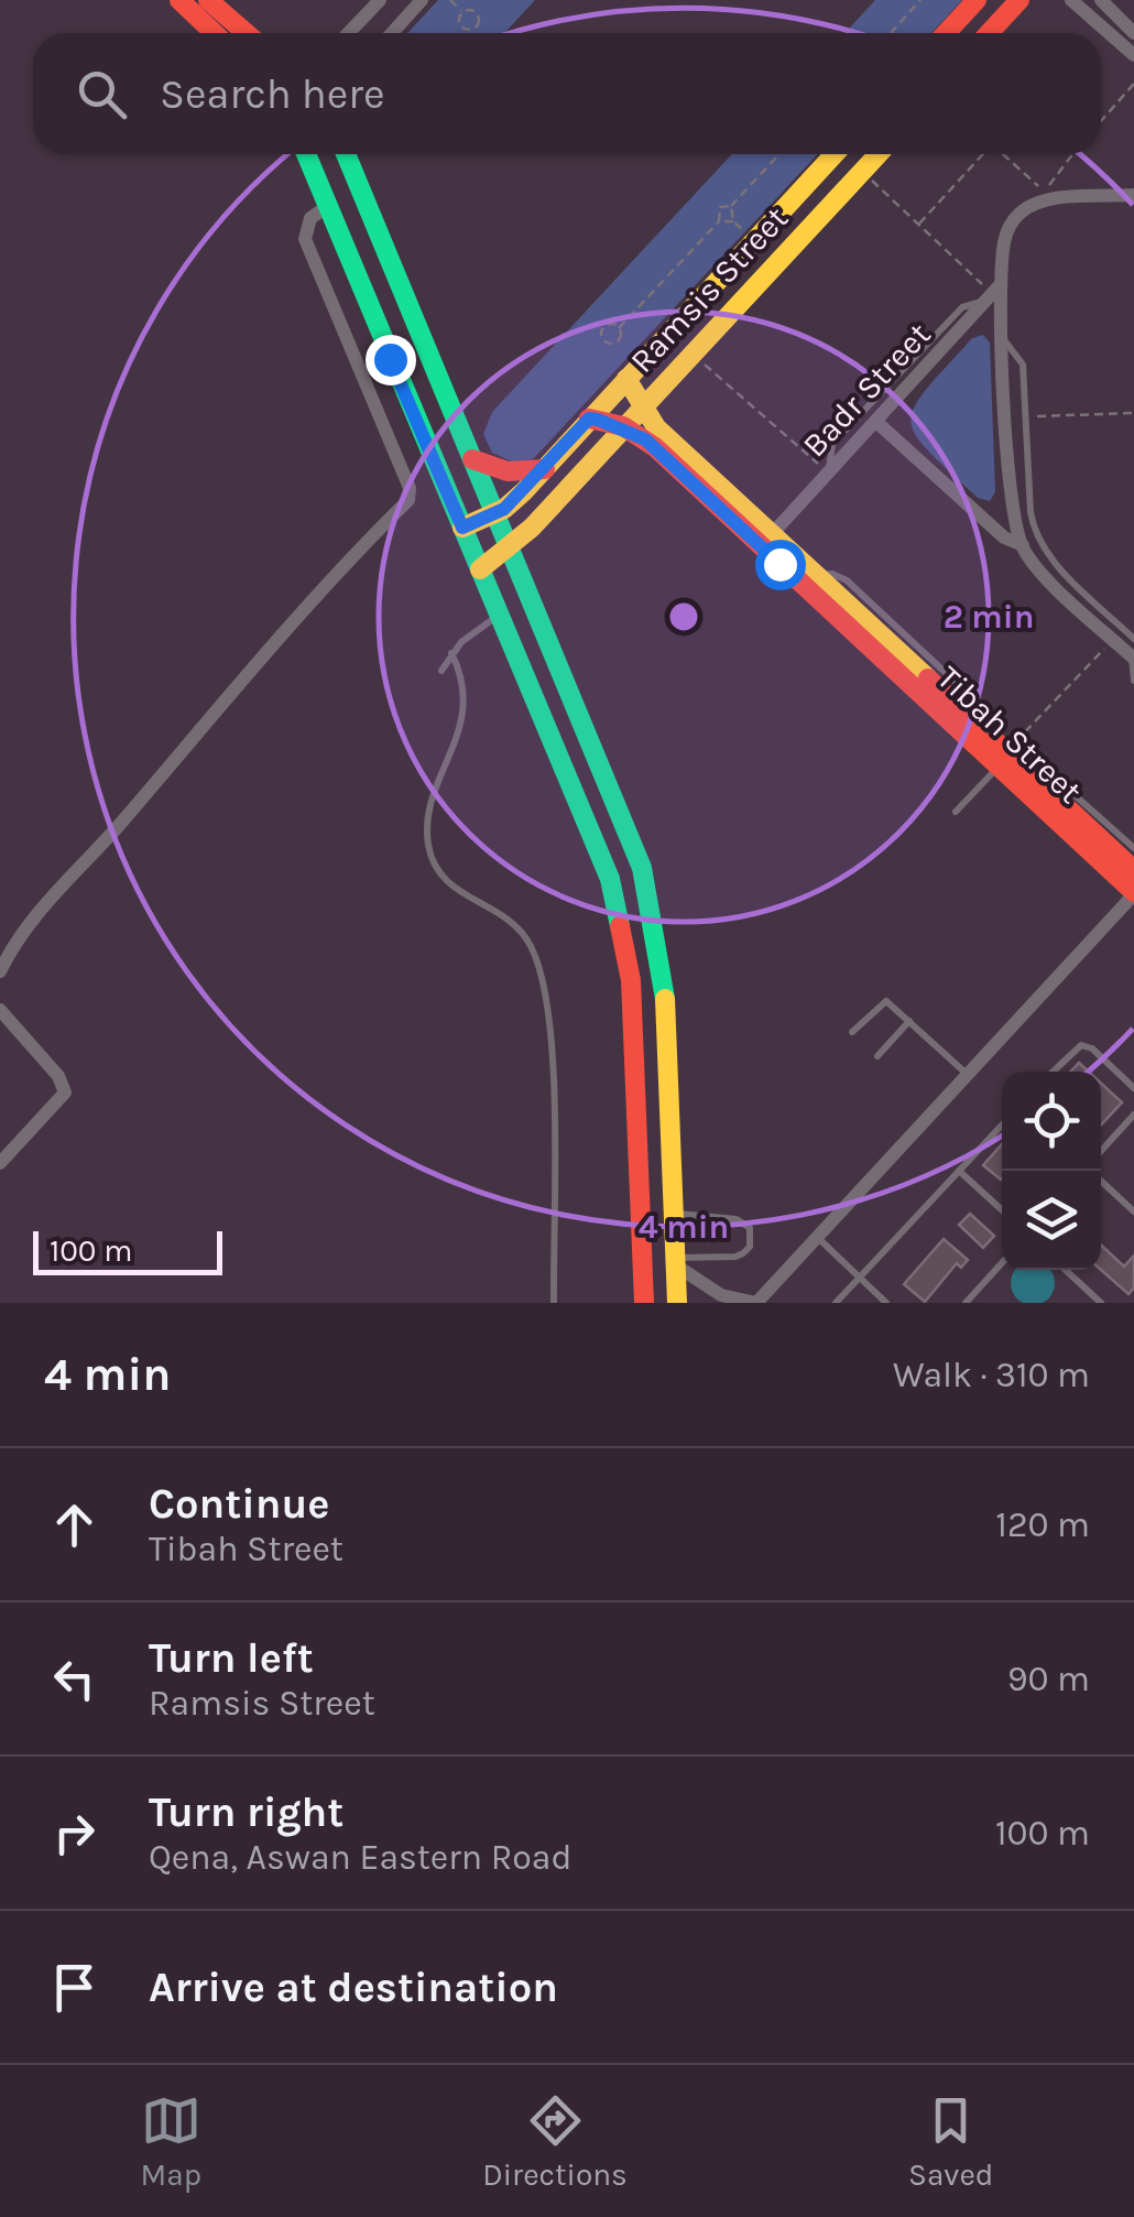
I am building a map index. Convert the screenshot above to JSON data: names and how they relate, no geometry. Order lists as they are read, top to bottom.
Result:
{
  "streets": {
    "main road": ["Ramsis Street", "Tibah Street"],
    "street": ["Badr Street"]
  },
  "crossings": [
    ["Ramsis Street", "Tibah Street"],
    ["Badr Street", "Tibah Street"]
  ],
  "scale_bar": "100 m",
  "page": {
    "search": "Search here",
    "scale": "100 m",
    "heading": ["4 min", "Walk · 310 m"],
    "list": [
      ["Continue", "Tibah Street", "120 m"],
      ["Turn left", "Ramsis Street", "90 m"],
      ["Turn right", "Qena, Aswan Eastern Road", "100 m"],
      "Arrive at destination"
    ],
    "nav": ["Map", "Directions", "Saved"]
  },
  "rings": ["2 min", "4 min"]
}
